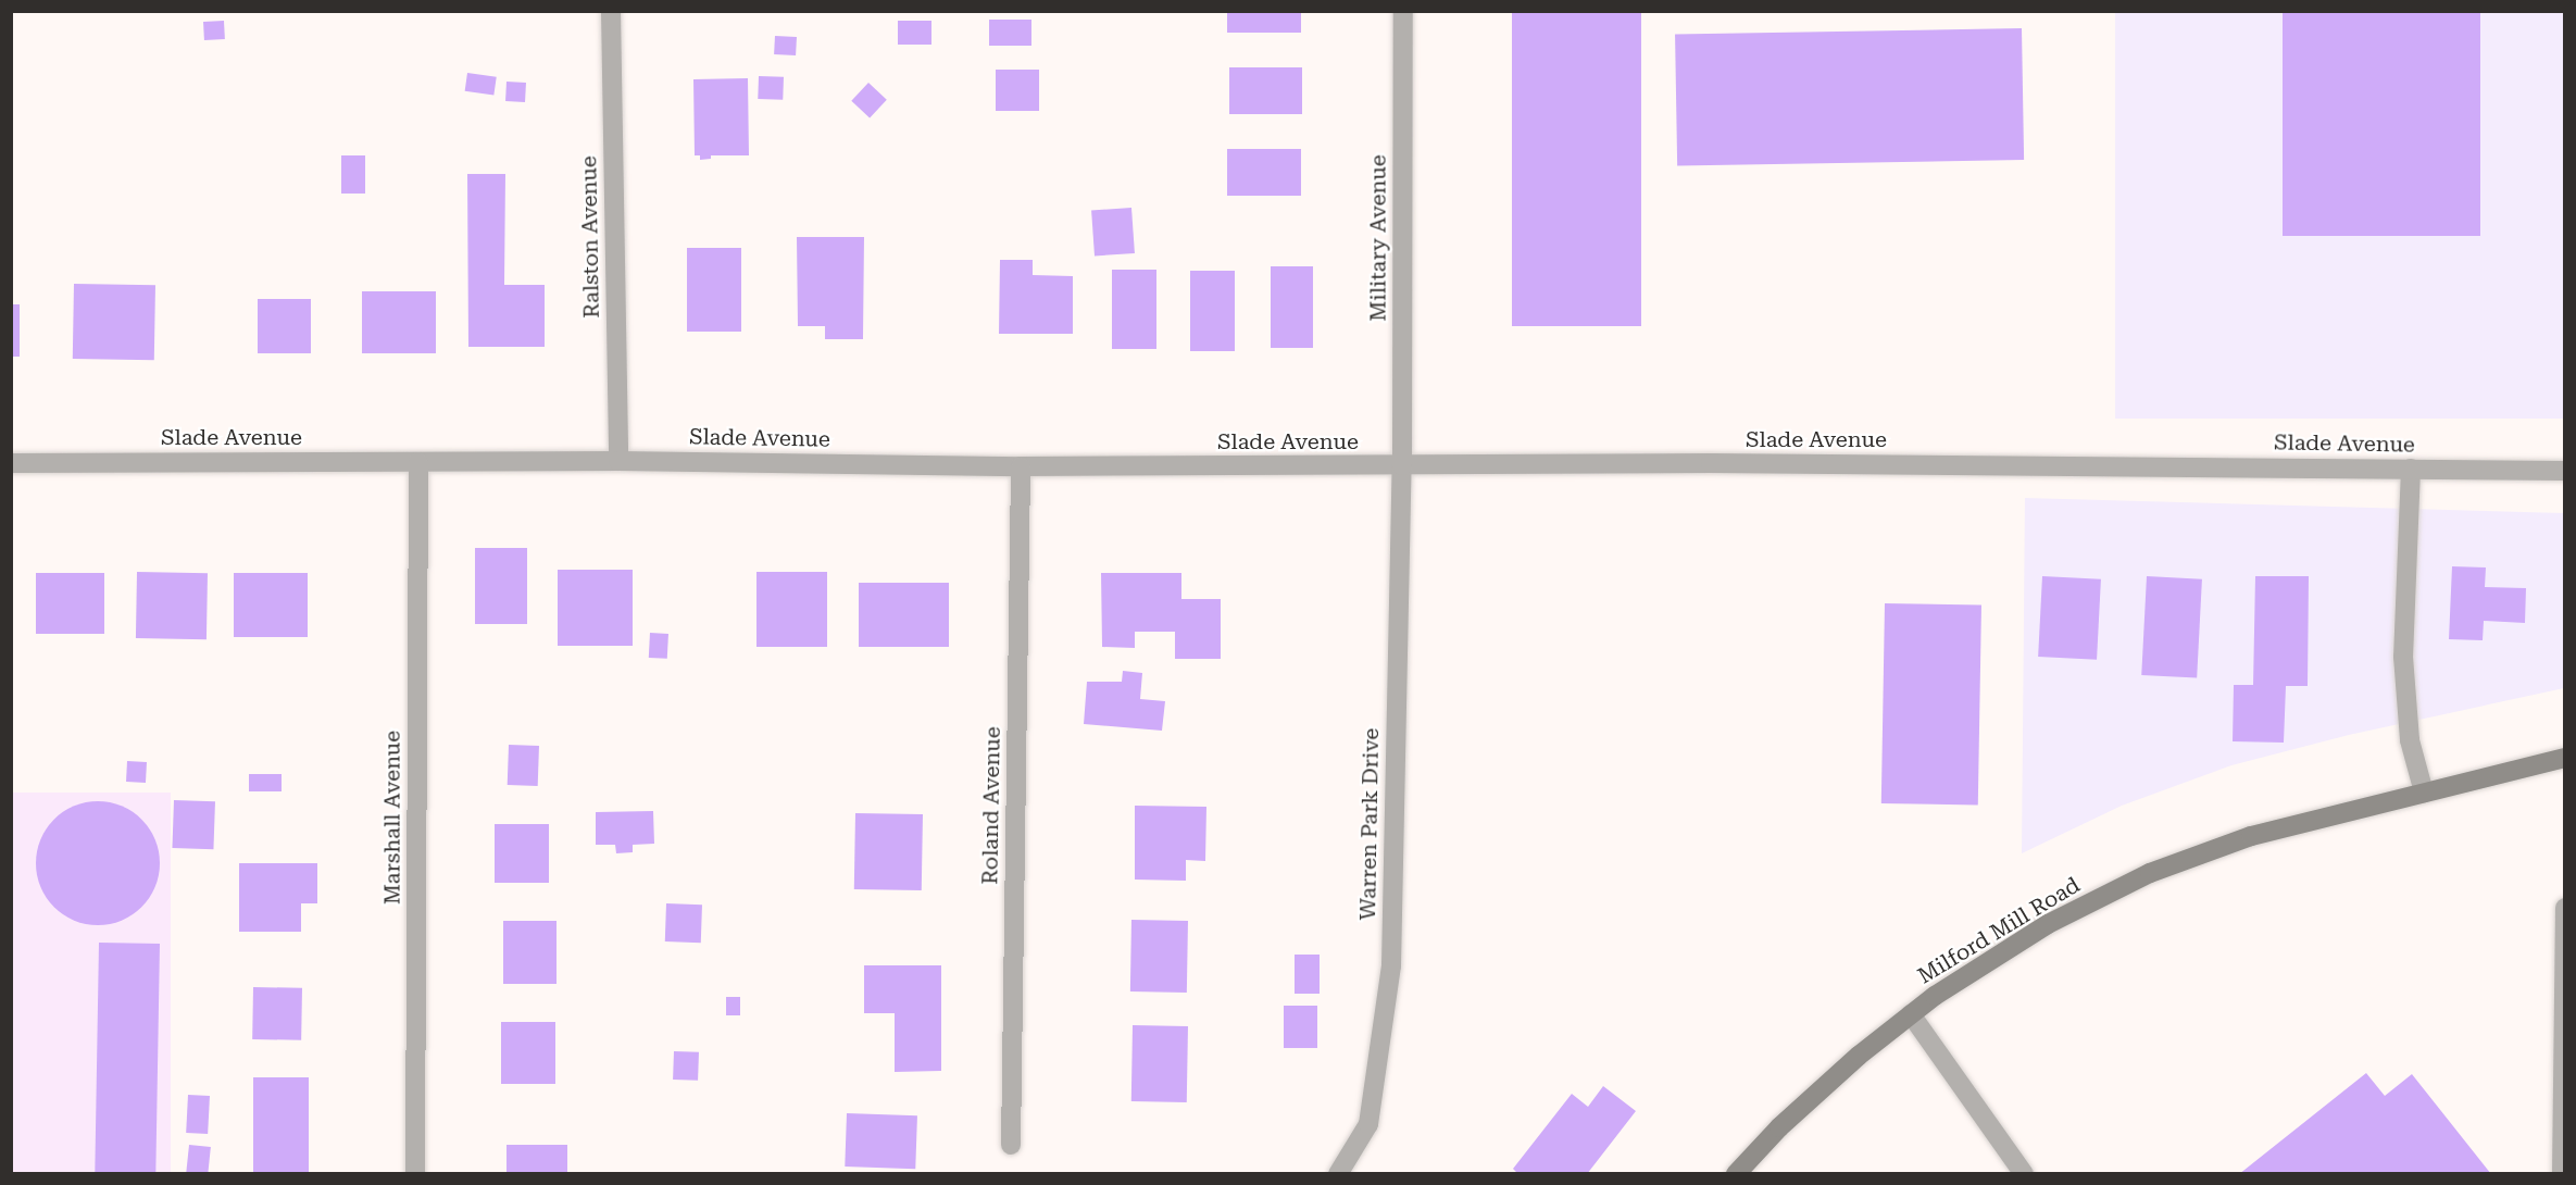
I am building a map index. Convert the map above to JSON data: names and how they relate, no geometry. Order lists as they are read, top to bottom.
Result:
{
  "streets": {
    "main road": ["Milford Mill Road"],
    "street": [
      "Ralston Avenue",
      "Military Avenue",
      "Slade Avenue",
      "Roland Avenue",
      "Marshall Avenue",
      "Warren Park Drive"
    ]
  },
  "crossings": [
    ["Ralston Avenue", "Slade Avenue"],
    ["Military Avenue", "Slade Avenue"],
    ["Military Avenue", "Warren Park Drive"],
    ["Slade Avenue", "Roland Avenue"],
    ["Slade Avenue", "Marshall Avenue"],
    ["Slade Avenue", "Warren Park Drive"]
  ]
}
